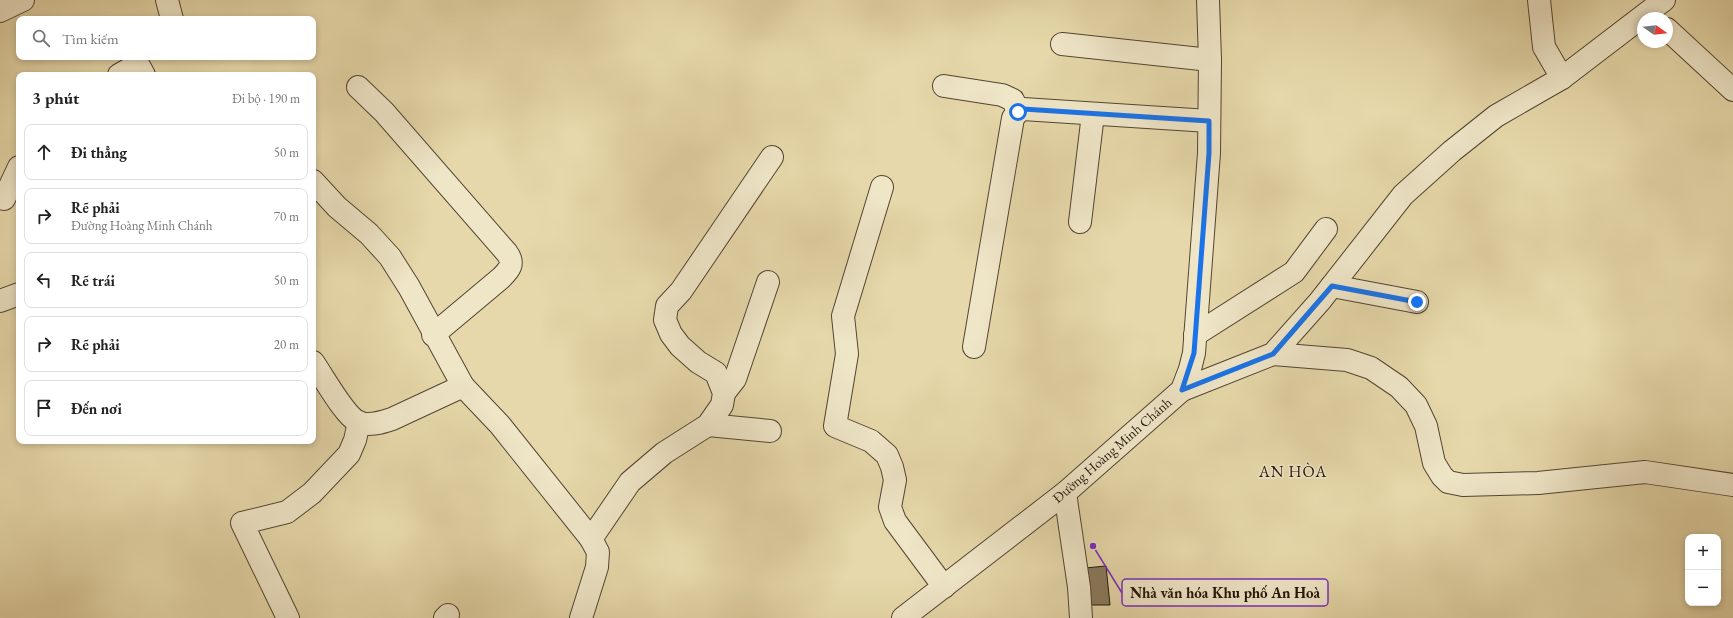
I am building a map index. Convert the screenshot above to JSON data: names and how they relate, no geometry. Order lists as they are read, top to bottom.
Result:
{
  "streets": {
    "street": ["Đường Hoàng Minh Chánh"]
  },
  "districts": ["AN HÒA"],
  "places": ["Nhà văn hóa Khu phố An Hoà"],
  "north": "right",
  "page": {
    "search": "Tìm kiếm",
    "heading": ["3 phút", "Đi bộ · 190 m"],
    "list": [
      ["Đi thẳng", "50 m"],
      ["Rẽ phải", "Đường Hoàng Minh Chánh", "70 m"],
      ["Rẽ trái", "50 m"],
      ["Rẽ phải", "20 m"],
      "Đến nơi"
    ],
    "map_buttons": ["+", "−"]
  }
}
